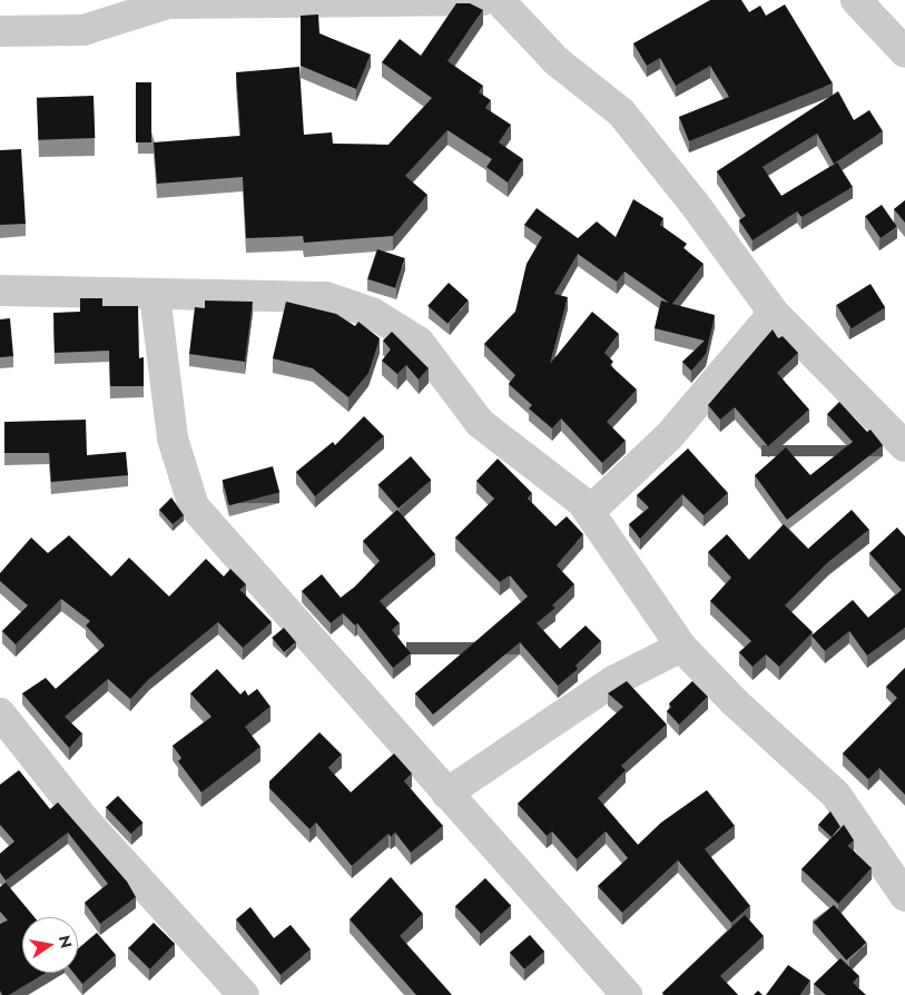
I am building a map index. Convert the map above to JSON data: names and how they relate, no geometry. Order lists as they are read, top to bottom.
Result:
{
  "north": "right"
}
